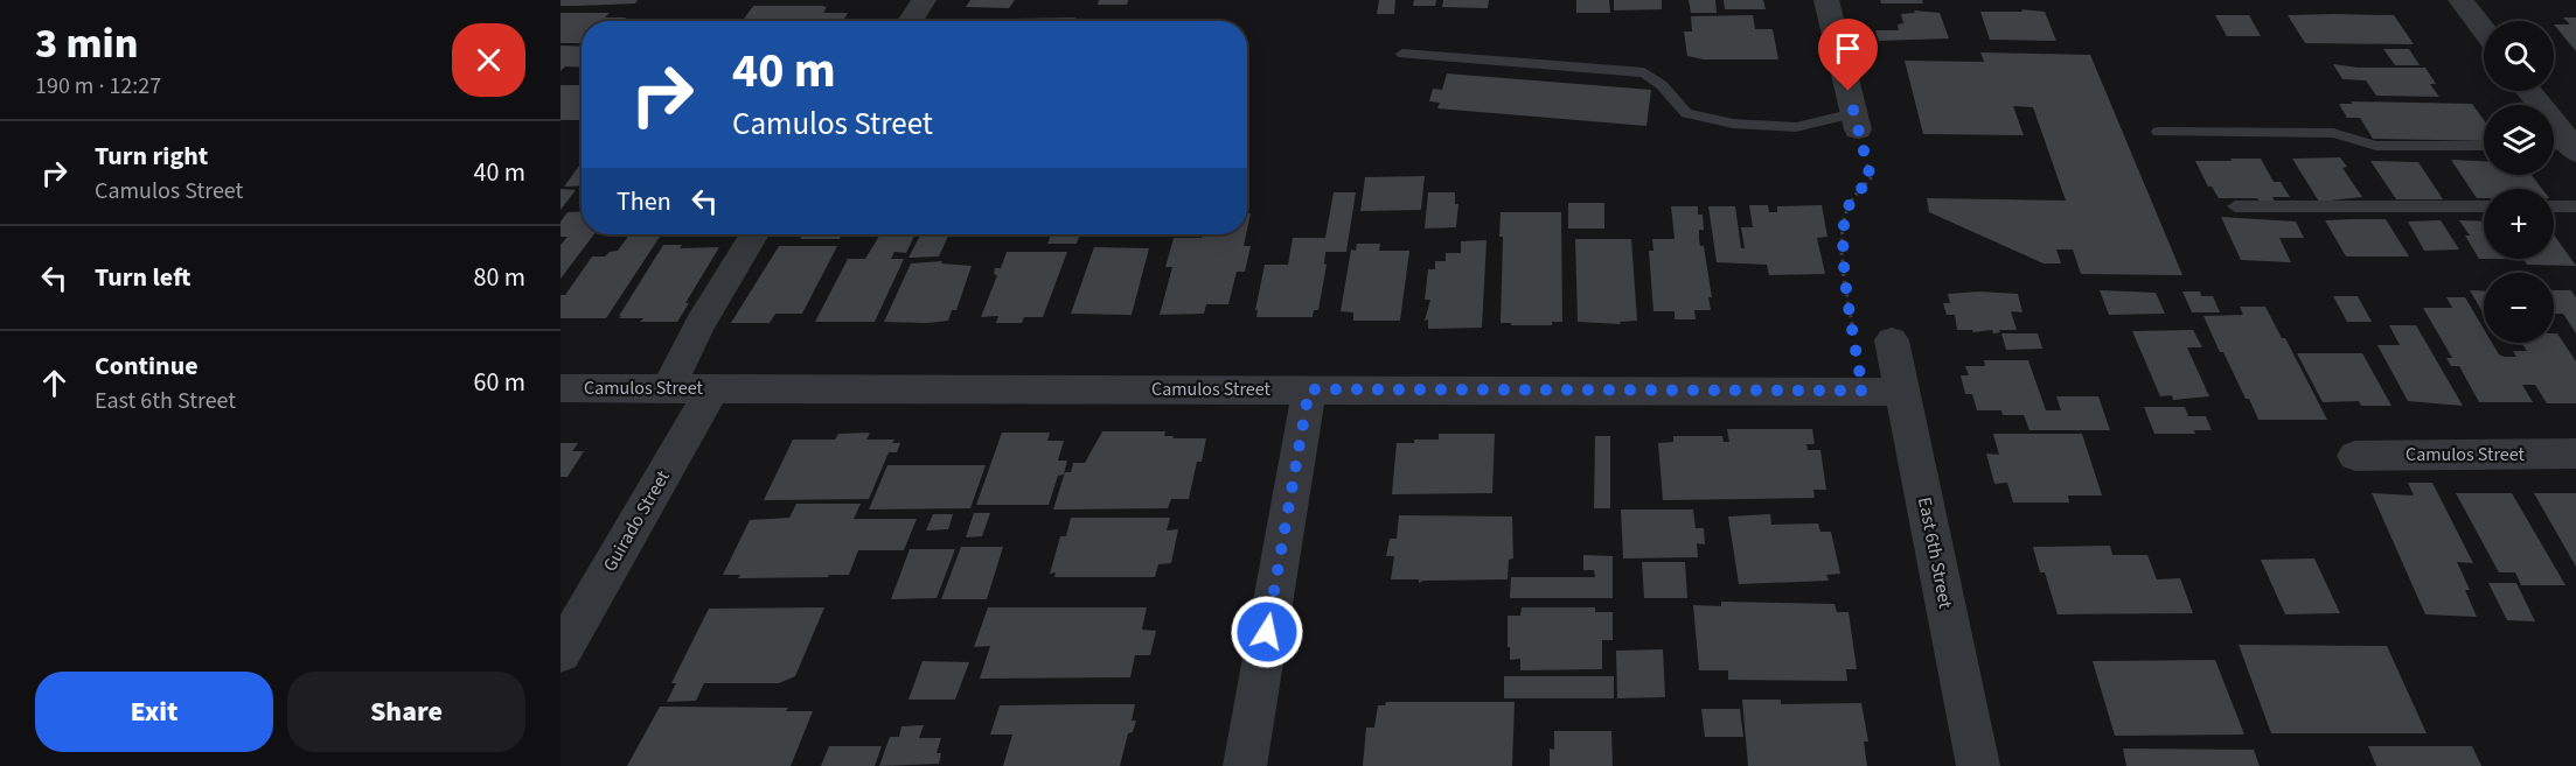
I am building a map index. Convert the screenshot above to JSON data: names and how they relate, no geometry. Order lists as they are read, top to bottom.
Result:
{
  "streets": {
    "street": ["Camulos Street", "Guirado Street", "East 6th Street"]
  },
  "crossings": [
    ["Camulos Street", "Guirado Street"],
    ["Camulos Street", "East 6th Street"]
  ],
  "page": {
    "heading": ["3 min", "190 m · 12:27"],
    "map_buttons": ["+", "−"],
    "turn": ["40 m", "Camulos Street"],
    "list": [
      {
        "name": "Turn right",
        "note": "Camulos Street",
        "value": "40 m"
      },
      {
        "name": "Turn left",
        "value": "80 m"
      },
      {
        "name": "Continue",
        "note": "East 6th Street",
        "value": "60 m"
      }
    ],
    "then": "Then",
    "buttons": ["Exit", "Share"]
  }
}
